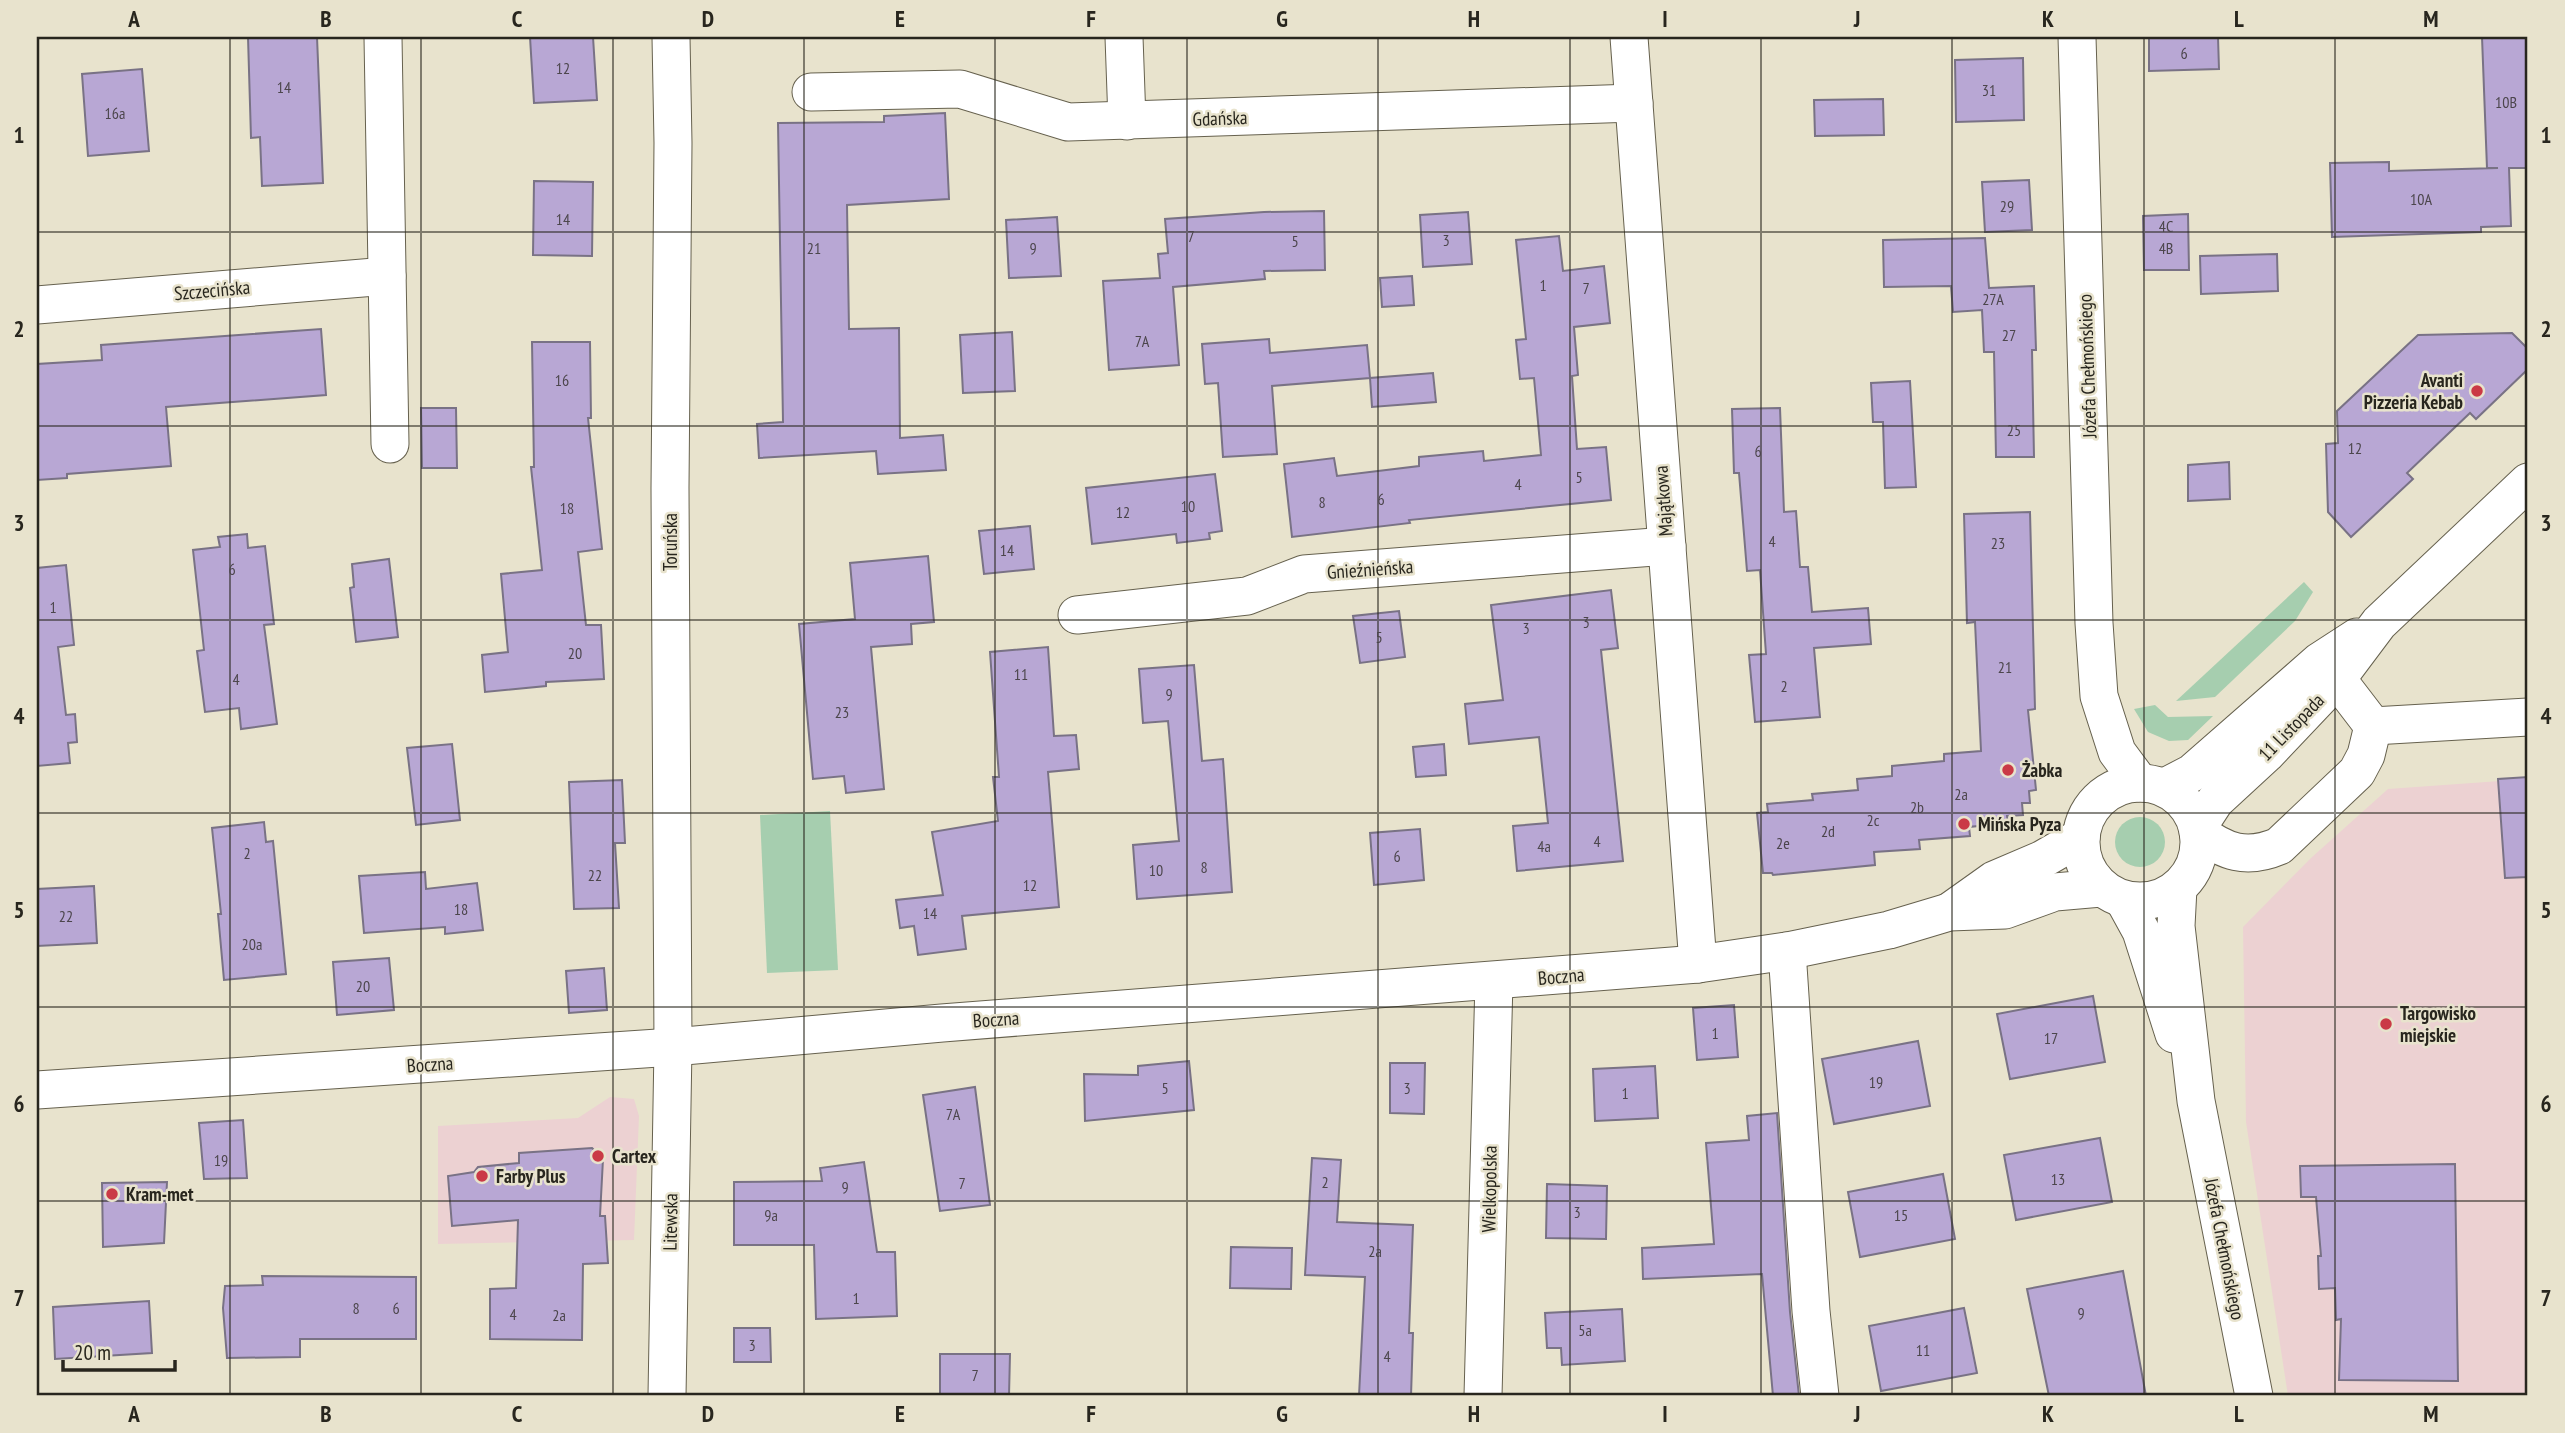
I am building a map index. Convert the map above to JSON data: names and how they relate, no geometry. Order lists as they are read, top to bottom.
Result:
{
  "streets": {
    "street": [
      "Gdańska",
      "Szczecińska",
      "Józefa Chełmońskiego",
      "Majątkowa",
      "Toruńska",
      "Gnieźnieńska",
      "11 Listopada",
      "Boczna",
      "Wielkopolska",
      "Litewska"
    ]
  },
  "crossings": [
    ["Gdańska", "Majątkowa"],
    ["Józefa Chełmońskiego", "11 Listopada"],
    ["Józefa Chełmońskiego", "Boczna"],
    ["Majątkowa", "Gnieźnieńska"],
    ["Majątkowa", "Boczna"],
    ["Toruńska", "Boczna"],
    ["Toruńska", "Litewska"],
    ["11 Listopada", "Boczna"],
    ["Boczna", "Wielkopolska"],
    ["Boczna", "Litewska"]
  ],
  "places": [
    "Avanti Pizzeria Kebab",
    "Żabka",
    "Mińska Pyza",
    "Targowisko miejskie",
    "Cartex",
    "Farby Plus",
    "Kram-met"
  ],
  "house_numbers": [
    "6",
    "12",
    "14",
    "31",
    "10B",
    "16a",
    "10A",
    "29",
    "14",
    "4C",
    "7",
    "3",
    "5",
    "21",
    "9",
    "4B",
    "1",
    "7",
    "27A",
    "27",
    "7A",
    "16",
    "25",
    "12",
    "6",
    "5",
    "4",
    "6",
    "8",
    "10",
    "18",
    "12",
    "4",
    "23",
    "14",
    "6",
    "1",
    "3",
    "3",
    "5",
    "20",
    "21",
    "11",
    "4",
    "2",
    "9",
    "23",
    "2a",
    "2b",
    "2c",
    "2d",
    "4",
    "2e",
    "4a",
    "2",
    "6",
    "8",
    "10",
    "22",
    "12",
    "18",
    "14",
    "22",
    "20a",
    "20",
    "1",
    "17",
    "19",
    "5",
    "3",
    "1",
    "7A",
    "19",
    "13",
    "2",
    "7",
    "9",
    "3",
    "9a",
    "15",
    "2a",
    "1",
    "8",
    "6",
    "9",
    "4",
    "2a",
    "5a",
    "3",
    "11",
    "4",
    "7"
  ],
  "scale_bar": "20 m",
  "grid": {
    "columns": [
      "A",
      "B",
      "C",
      "D",
      "E",
      "F",
      "G",
      "H",
      "I",
      "J",
      "K",
      "L",
      "M"
    ],
    "rows": [
      "1",
      "2",
      "3",
      "4",
      "5",
      "6",
      "7"
    ]
  }
}
